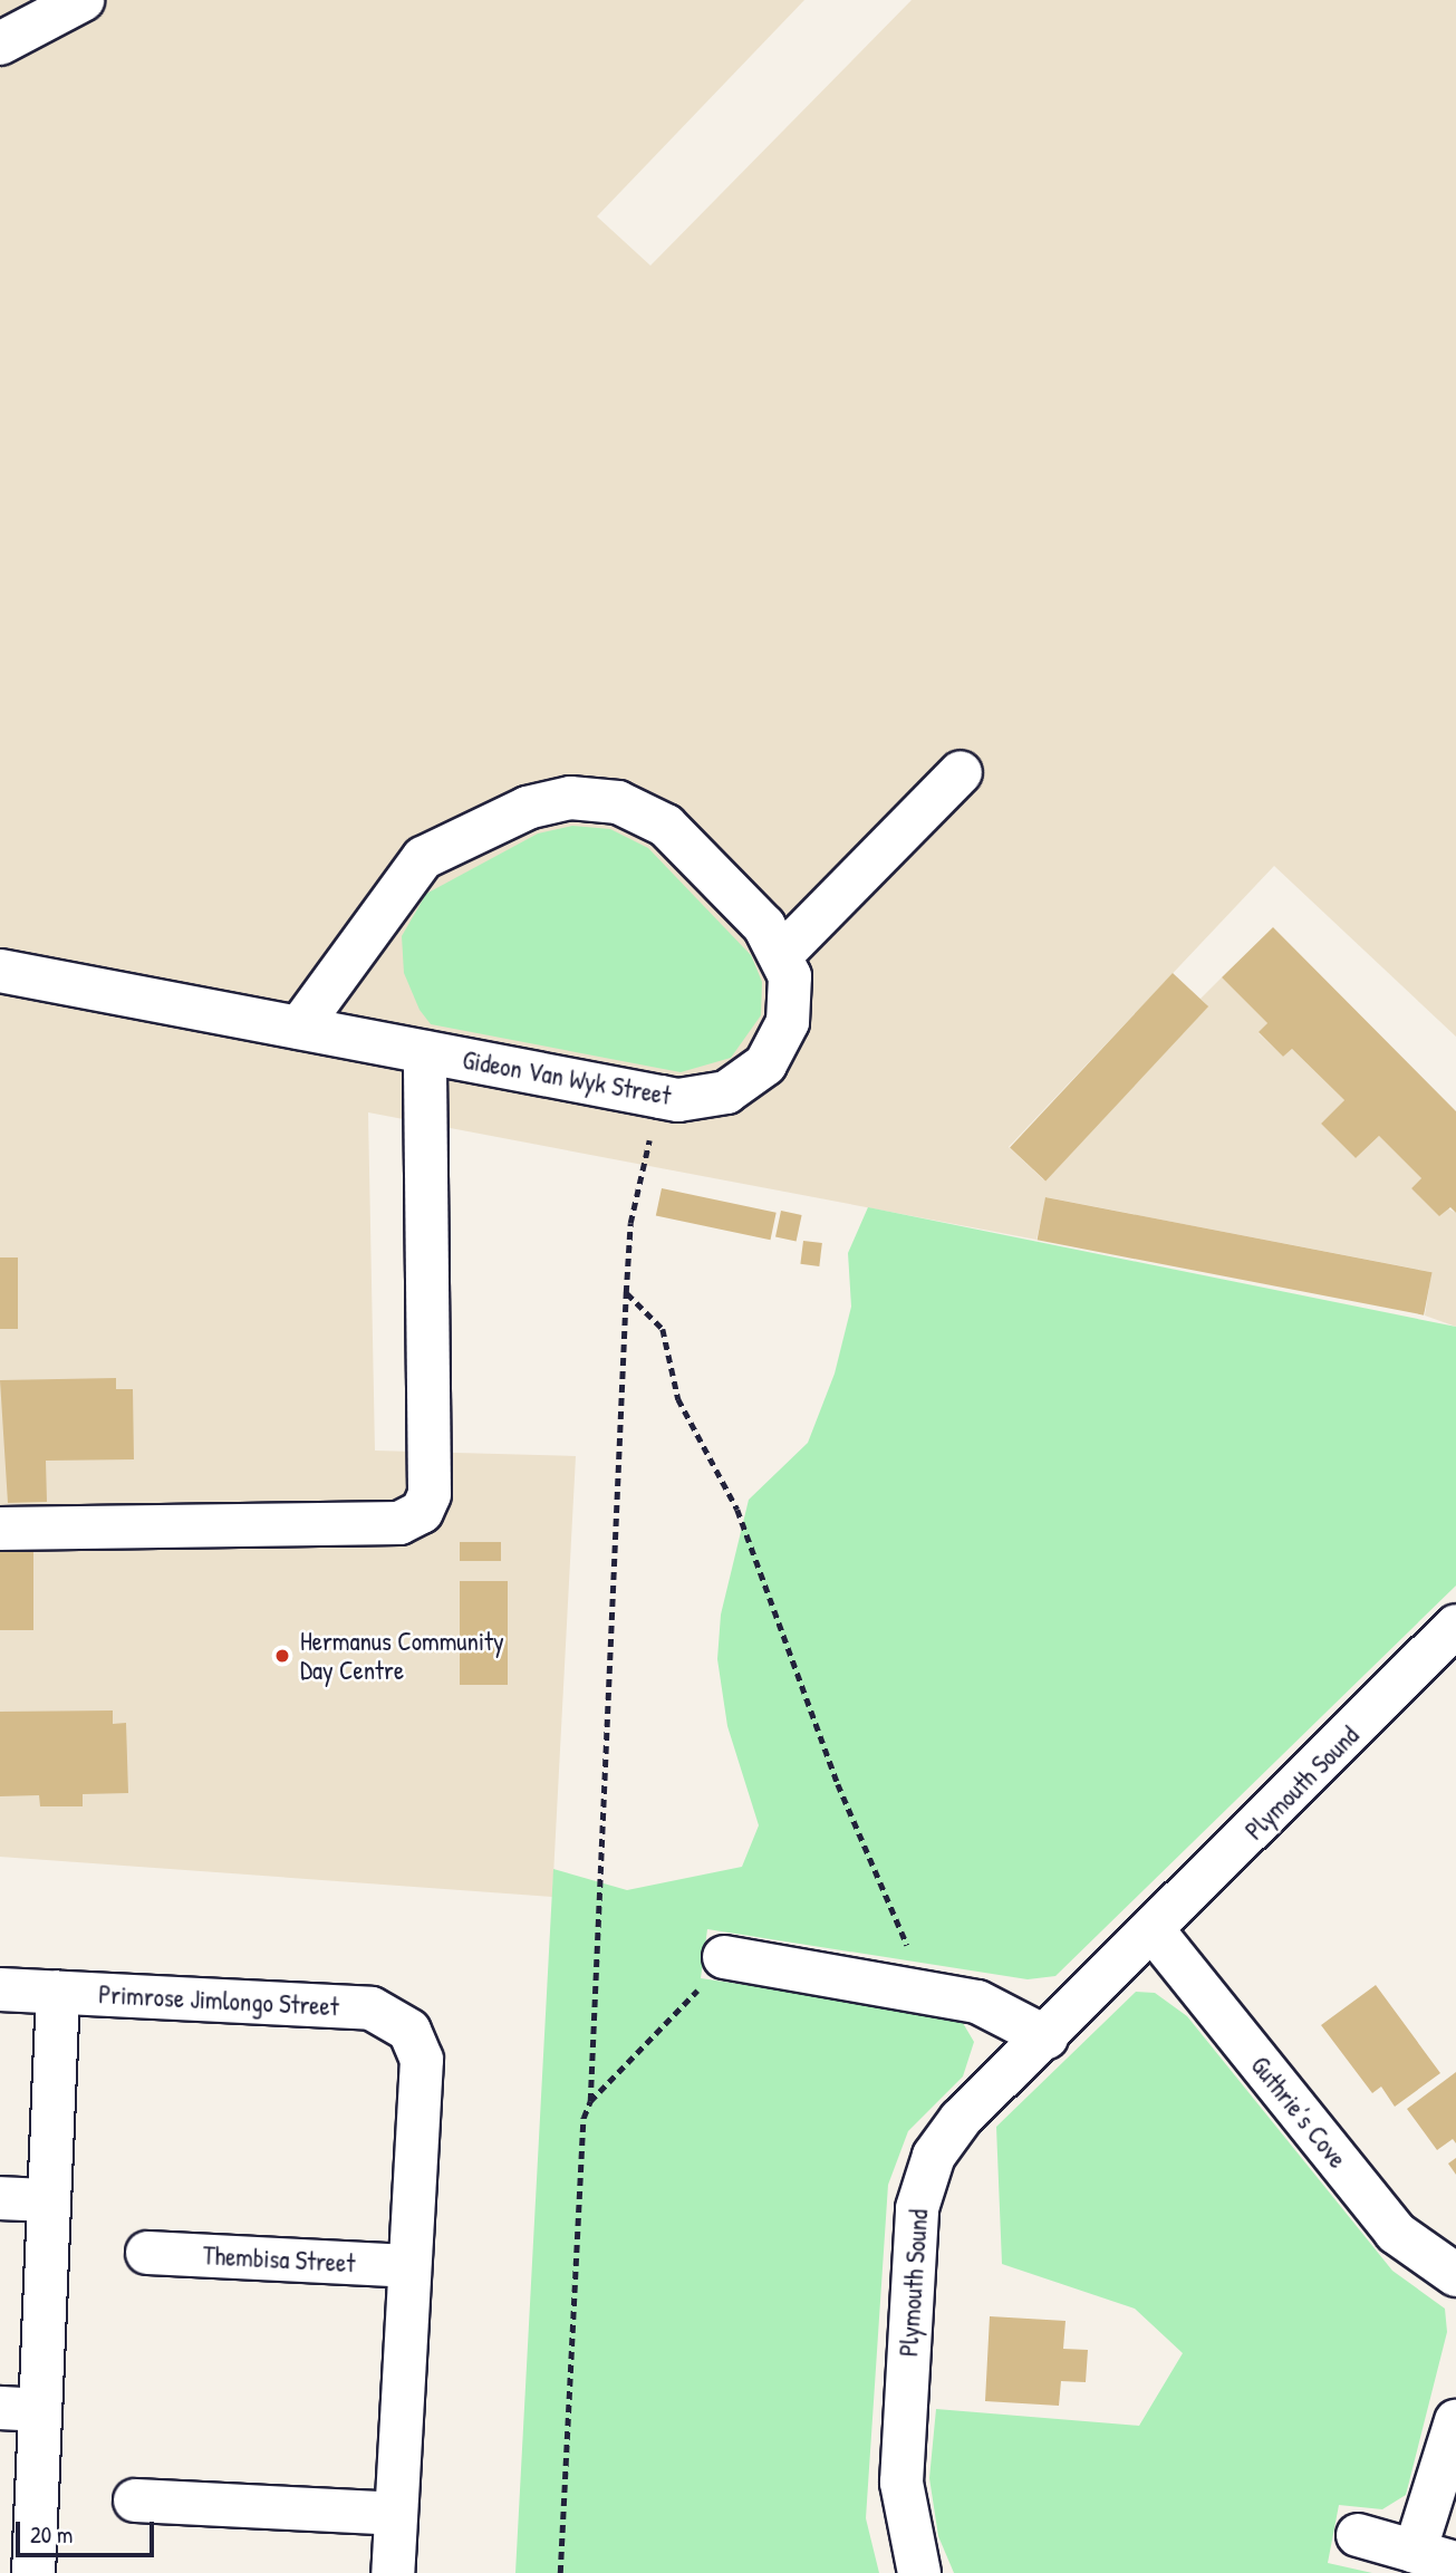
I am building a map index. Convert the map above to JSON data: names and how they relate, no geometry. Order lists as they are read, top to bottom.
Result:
{
  "streets": {
    "street": [
      "Gideon Van Wyk Street",
      "Plymouth Sound",
      "Primrose Jimlongo Street",
      "Guthrie’s Cove",
      "Thembisa Street"
    ]
  },
  "crossings": [
    ["Plymouth Sound", "Guthrie’s Cove"],
    ["Primrose Jimlongo Street", "Thembisa Street"]
  ],
  "places": ["Hermanus Community Day Centre"],
  "scale_bar": "20 m"
}
